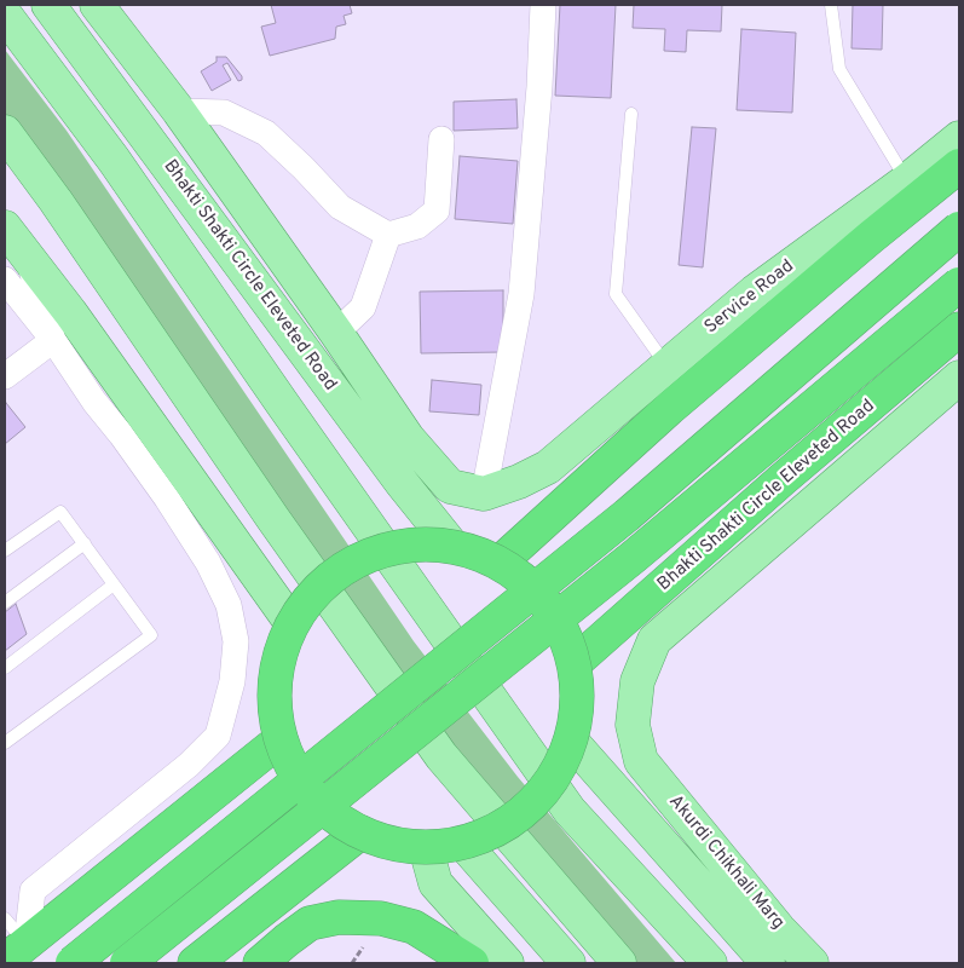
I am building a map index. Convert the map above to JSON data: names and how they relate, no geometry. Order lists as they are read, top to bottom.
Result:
{
  "streets": {
    "highway": ["Bhakti Shakti Circle Eleveted Road"],
    "main road": ["Service Road", "Akurdi Chikhali Marg"]
  }
}
